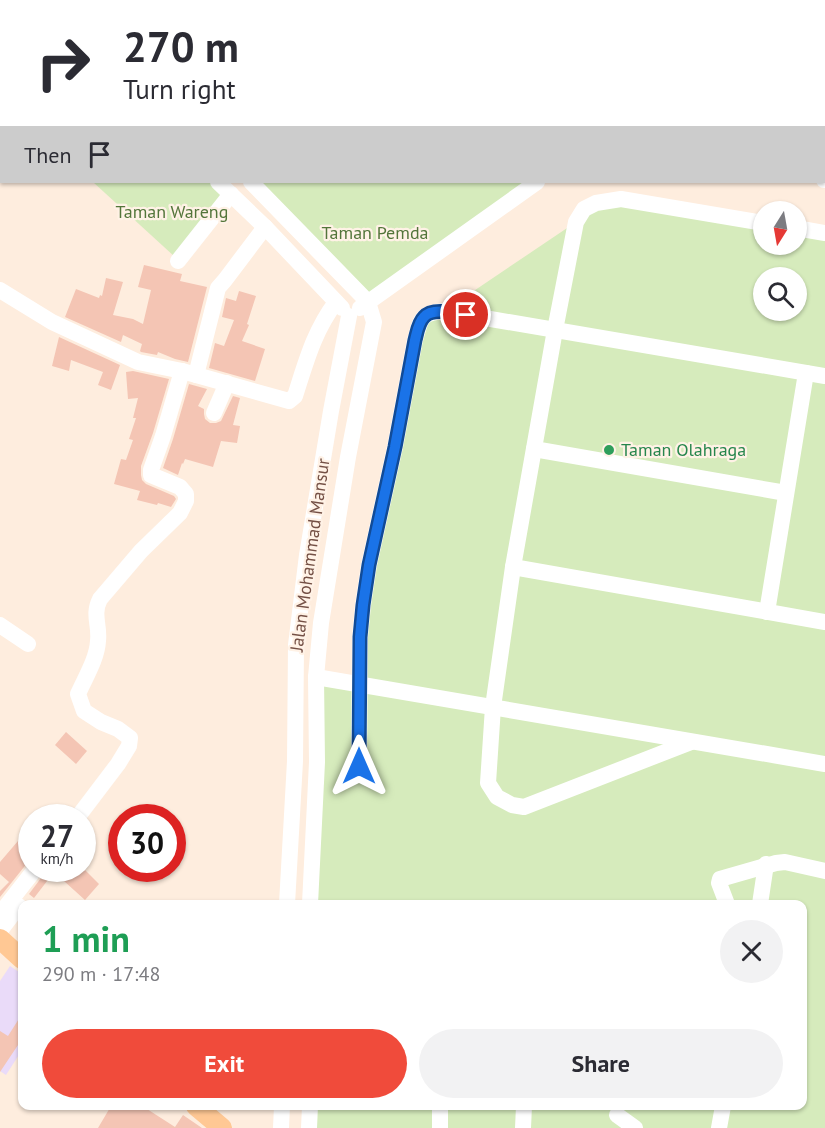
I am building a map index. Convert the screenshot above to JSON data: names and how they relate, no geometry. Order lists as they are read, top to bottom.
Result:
{
  "streets": {
    "street": ["Jalan Mohammad Mansur"]
  },
  "parks": ["Taman Wareng", "Taman Pemda"],
  "places": ["Taman Olahraga"],
  "north": "bottom",
  "page": {
    "turn": ["270 m", "Turn right"],
    "then": "Then",
    "speed": "27 km/h",
    "limit": "30",
    "heading": ["1 min", "290 m · 17:48"],
    "buttons": ["Exit", "Share"]
  }
}
